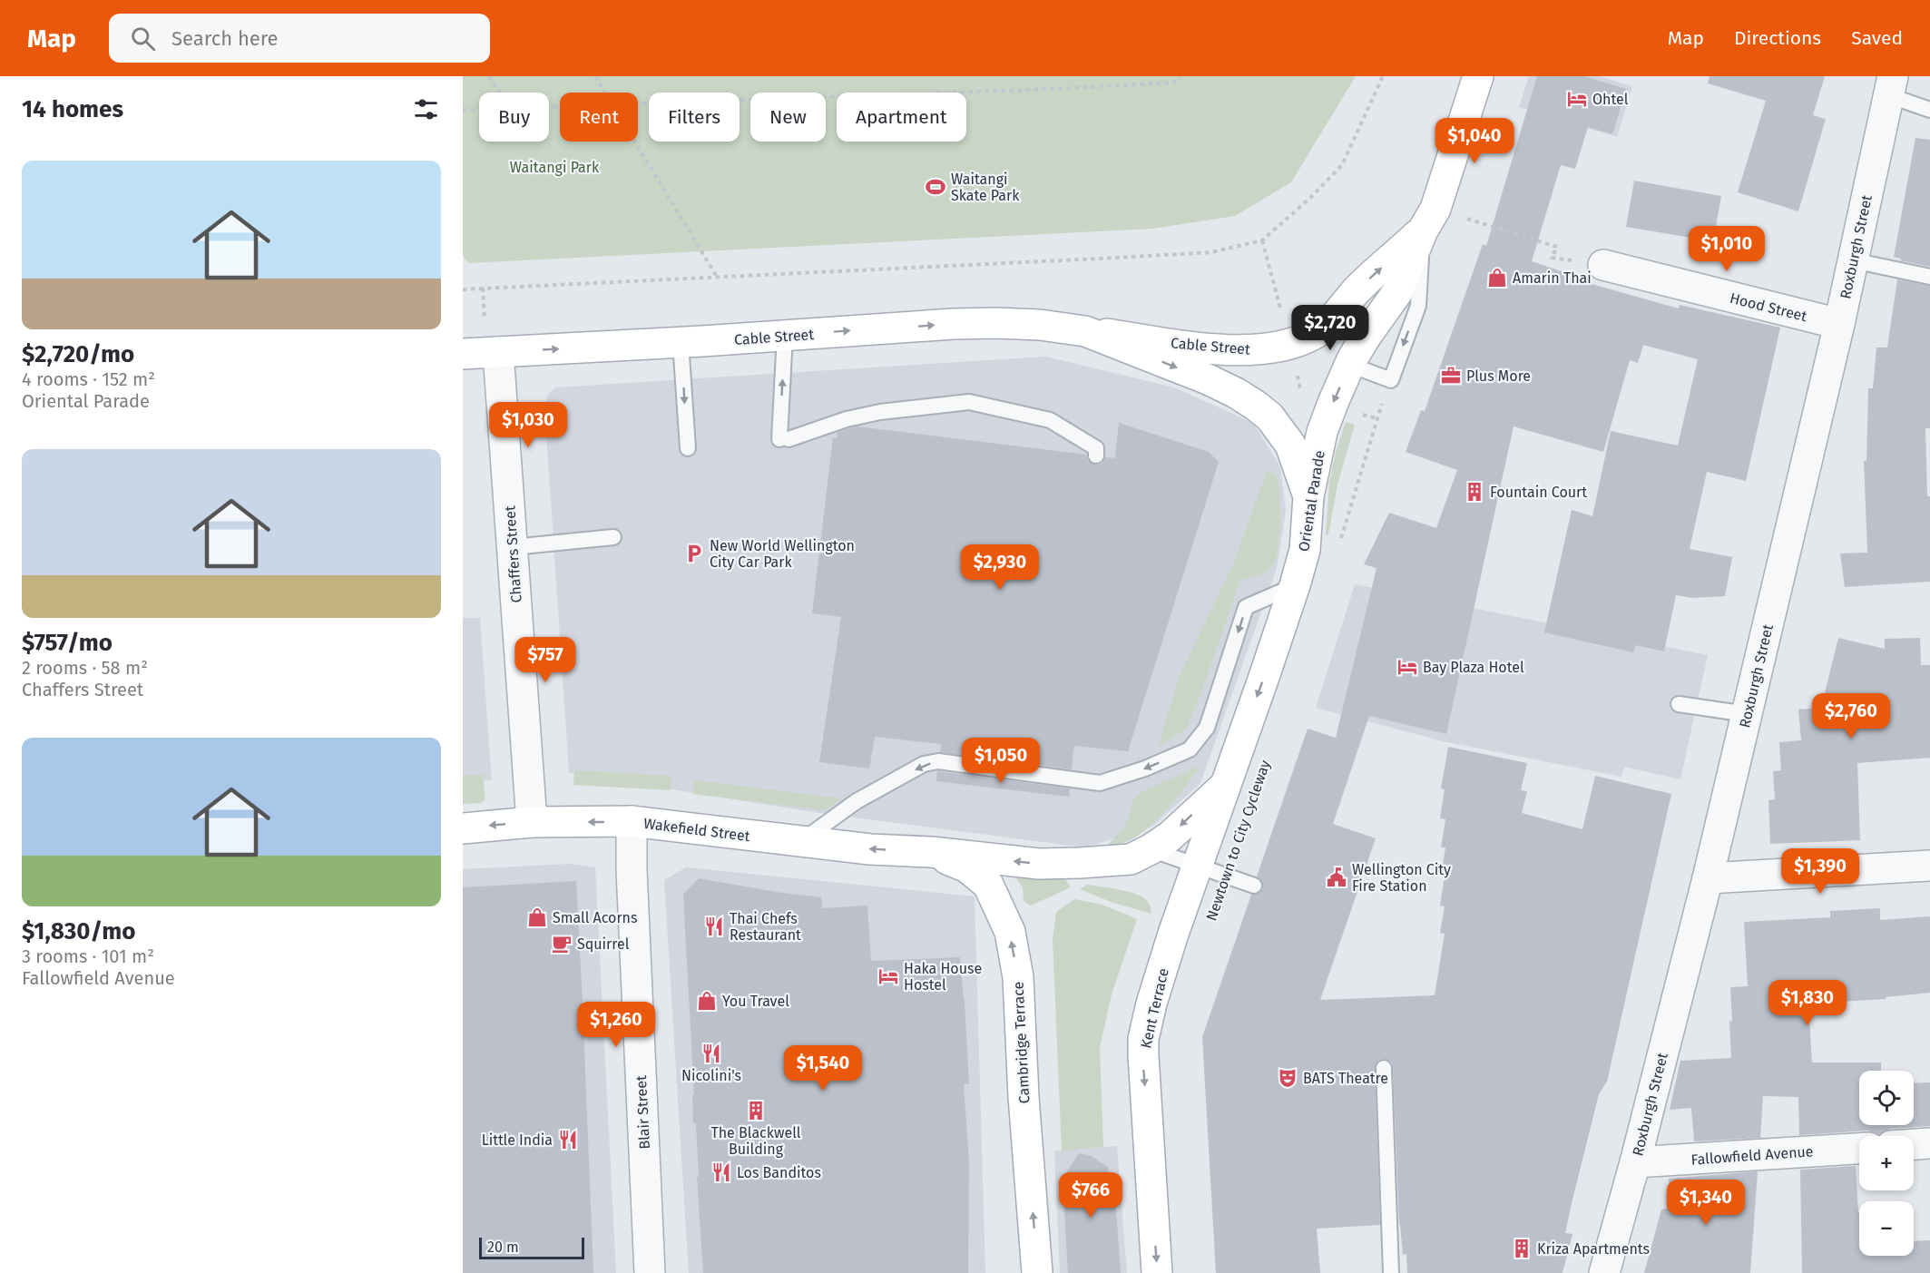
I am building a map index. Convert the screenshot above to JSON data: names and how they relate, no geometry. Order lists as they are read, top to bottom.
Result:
{
  "streets": {
    "main road": [
      "Cable Street",
      "Oriental Parade",
      "Wakefield Street",
      "Kent Terrace",
      "Cambridge Terrace"
    ],
    "street": [
      "Roxburgh Street",
      "Hood Street",
      "Chaffers Street",
      "Blair Street",
      "Fallowfield Avenue"
    ]
  },
  "crossings": [
    ["Roxburgh Street", "Hood Street"],
    ["Roxburgh Street", "Fallowfield Avenue"],
    ["Cable Street", "Oriental Parade"],
    ["Cable Street", "Chaffers Street"],
    ["Oriental Parade", "Wakefield Street"],
    ["Oriental Parade", "Kent Terrace"],
    ["Chaffers Street", "Wakefield Street"],
    ["Wakefield Street", "Kent Terrace"],
    ["Wakefield Street", "Cambridge Terrace"],
    ["Wakefield Street", "Blair Street"]
  ],
  "one_way": [
    "Cable Street",
    "Oriental Parade",
    "Wakefield Street",
    "Kent Terrace",
    "Cambridge Terrace"
  ],
  "parks": ["Waitangi Park"],
  "places": {
    "hotel": ["Ohtel", "Bay Plaza Hotel", "Haka House Hostel"],
    "sports": ["Waitangi Skate Park"],
    "shop": ["Amarin Thai", "Small Acorns", "You Travel"],
    "office": ["Plus More"],
    "building": ["Fountain Court", "The Blackwell Building", "Kriza Apartments"],
    "parking": ["New World Wellington City Car Park"],
    "public building": ["Wellington City Fire Station"],
    "restaurant": [
      "Thai Chefs Restaurant",
      "Nicolini's",
      "Little India",
      "Los Banditos"
    ],
    "cafe": ["Squirrel"],
    "theatre": ["BATS Theatre"]
  },
  "scale_bar": "20 m",
  "page": {
    "header": "Map",
    "search": "Search here",
    "nav": ["Map", "Directions", "Saved"],
    "heading": "14 homes",
    "chip": [
      "Buy",
      "Rent",
      "Filters",
      "New",
      "Apartment"
    ],
    "price": [
      "$1,040",
      "$1,010",
      "$2,720",
      "$1,030",
      "$2,930",
      "$757",
      "$2,760",
      "$1,050",
      "$1,390",
      "$1,830",
      "$1,260",
      "$1,540",
      "$766",
      "$1,340"
    ],
    "list": [
      {
        "name": "$2,720/mo",
        "note": "4 rooms · 152 m² · Oriental Parade"
      },
      {
        "name": "$757/mo",
        "note": "2 rooms · 58 m² · Chaffers Street"
      },
      {
        "name": "$1,830/mo",
        "note": "3 rooms · 101 m² · Fallowfield Avenue"
      }
    ],
    "map_buttons": ["+", "−"],
    "scale": "20 m"
  }
}
